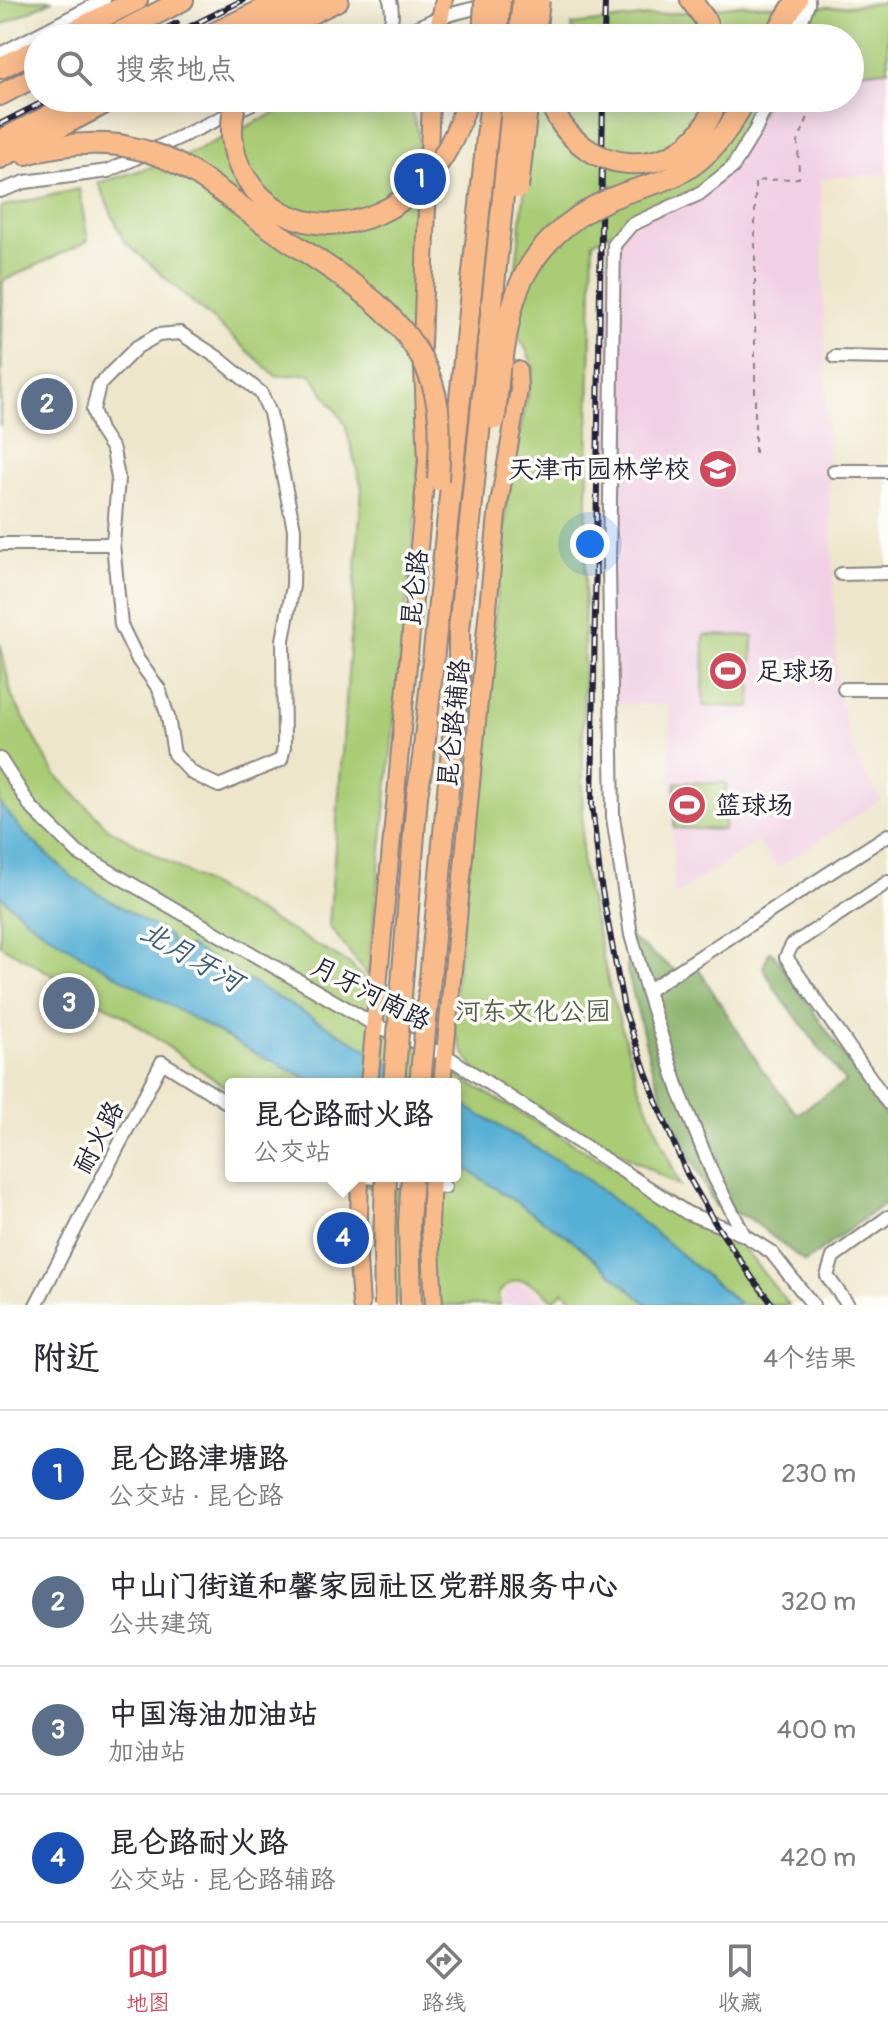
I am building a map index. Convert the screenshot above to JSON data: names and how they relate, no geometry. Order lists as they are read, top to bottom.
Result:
{
  "streets": {
    "highway": ["昆仑路"],
    "main road": ["昆仑路辅路"],
    "street": ["月牙河南路", "耐火路"]
  },
  "crossings": [
    ["昆仑路辅路", "月牙河南路"]
  ],
  "water": ["北月牙河"],
  "parks": ["河东文化公园"],
  "places": {
    "school or university": ["天津市园林学校"],
    "sports": ["足球场", "篮球场"]
  },
  "page": {
    "search": "搜索地点",
    "pins": [
      "1",
      "2",
      "3",
      "4"
    ],
    "popup": ["昆仑路耐火路", "公交站"],
    "heading": ["附近", "4个结果"],
    "list": [
      {
        "mark": "1",
        "name": "昆仑路津塘路",
        "note": "公交站 · 昆仑路",
        "value": "230 m"
      },
      {
        "mark": "2",
        "name": "中山门街道和馨家园社区党群服务中心",
        "note": "公共建筑",
        "value": "320 m"
      },
      {
        "mark": "3",
        "name": "中国海油加油站",
        "note": "加油站",
        "value": "400 m"
      },
      {
        "mark": "4",
        "name": "昆仑路耐火路",
        "note": "公交站 · 昆仑路辅路",
        "value": "420 m"
      }
    ],
    "nav": ["地图", "路线", "收藏"]
  }
}
